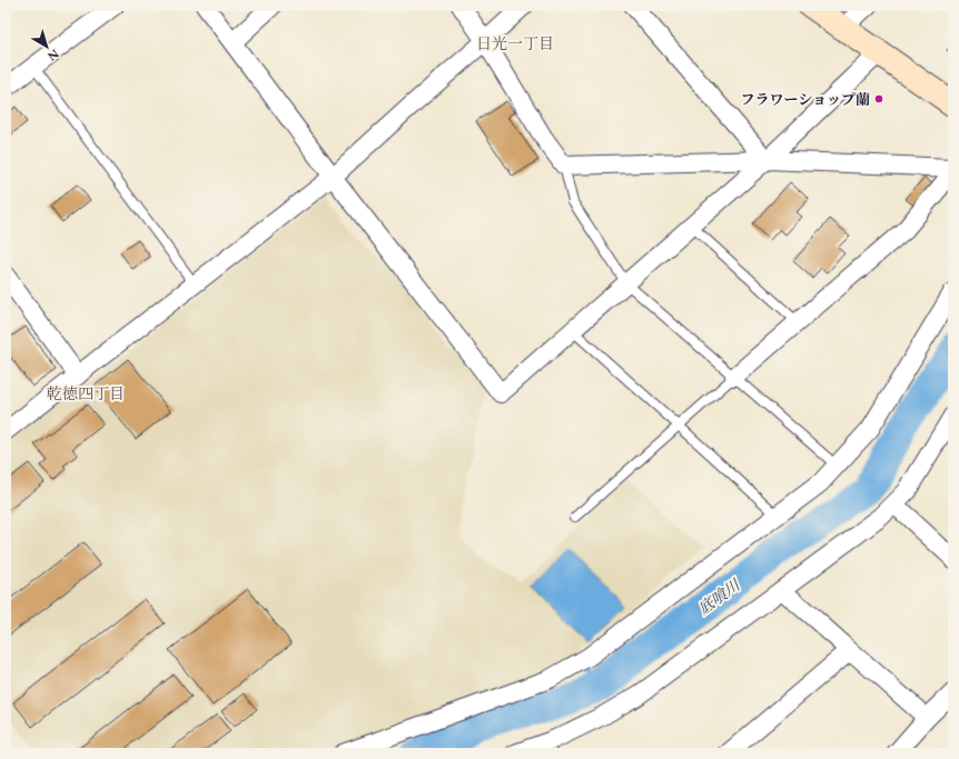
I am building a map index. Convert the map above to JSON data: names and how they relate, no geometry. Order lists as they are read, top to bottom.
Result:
{
  "districts": ["日光一丁目", "乾徳四丁目"],
  "water": ["底喰川"],
  "places": ["フラワーショップ蘭"],
  "north": "bottom right"
}
